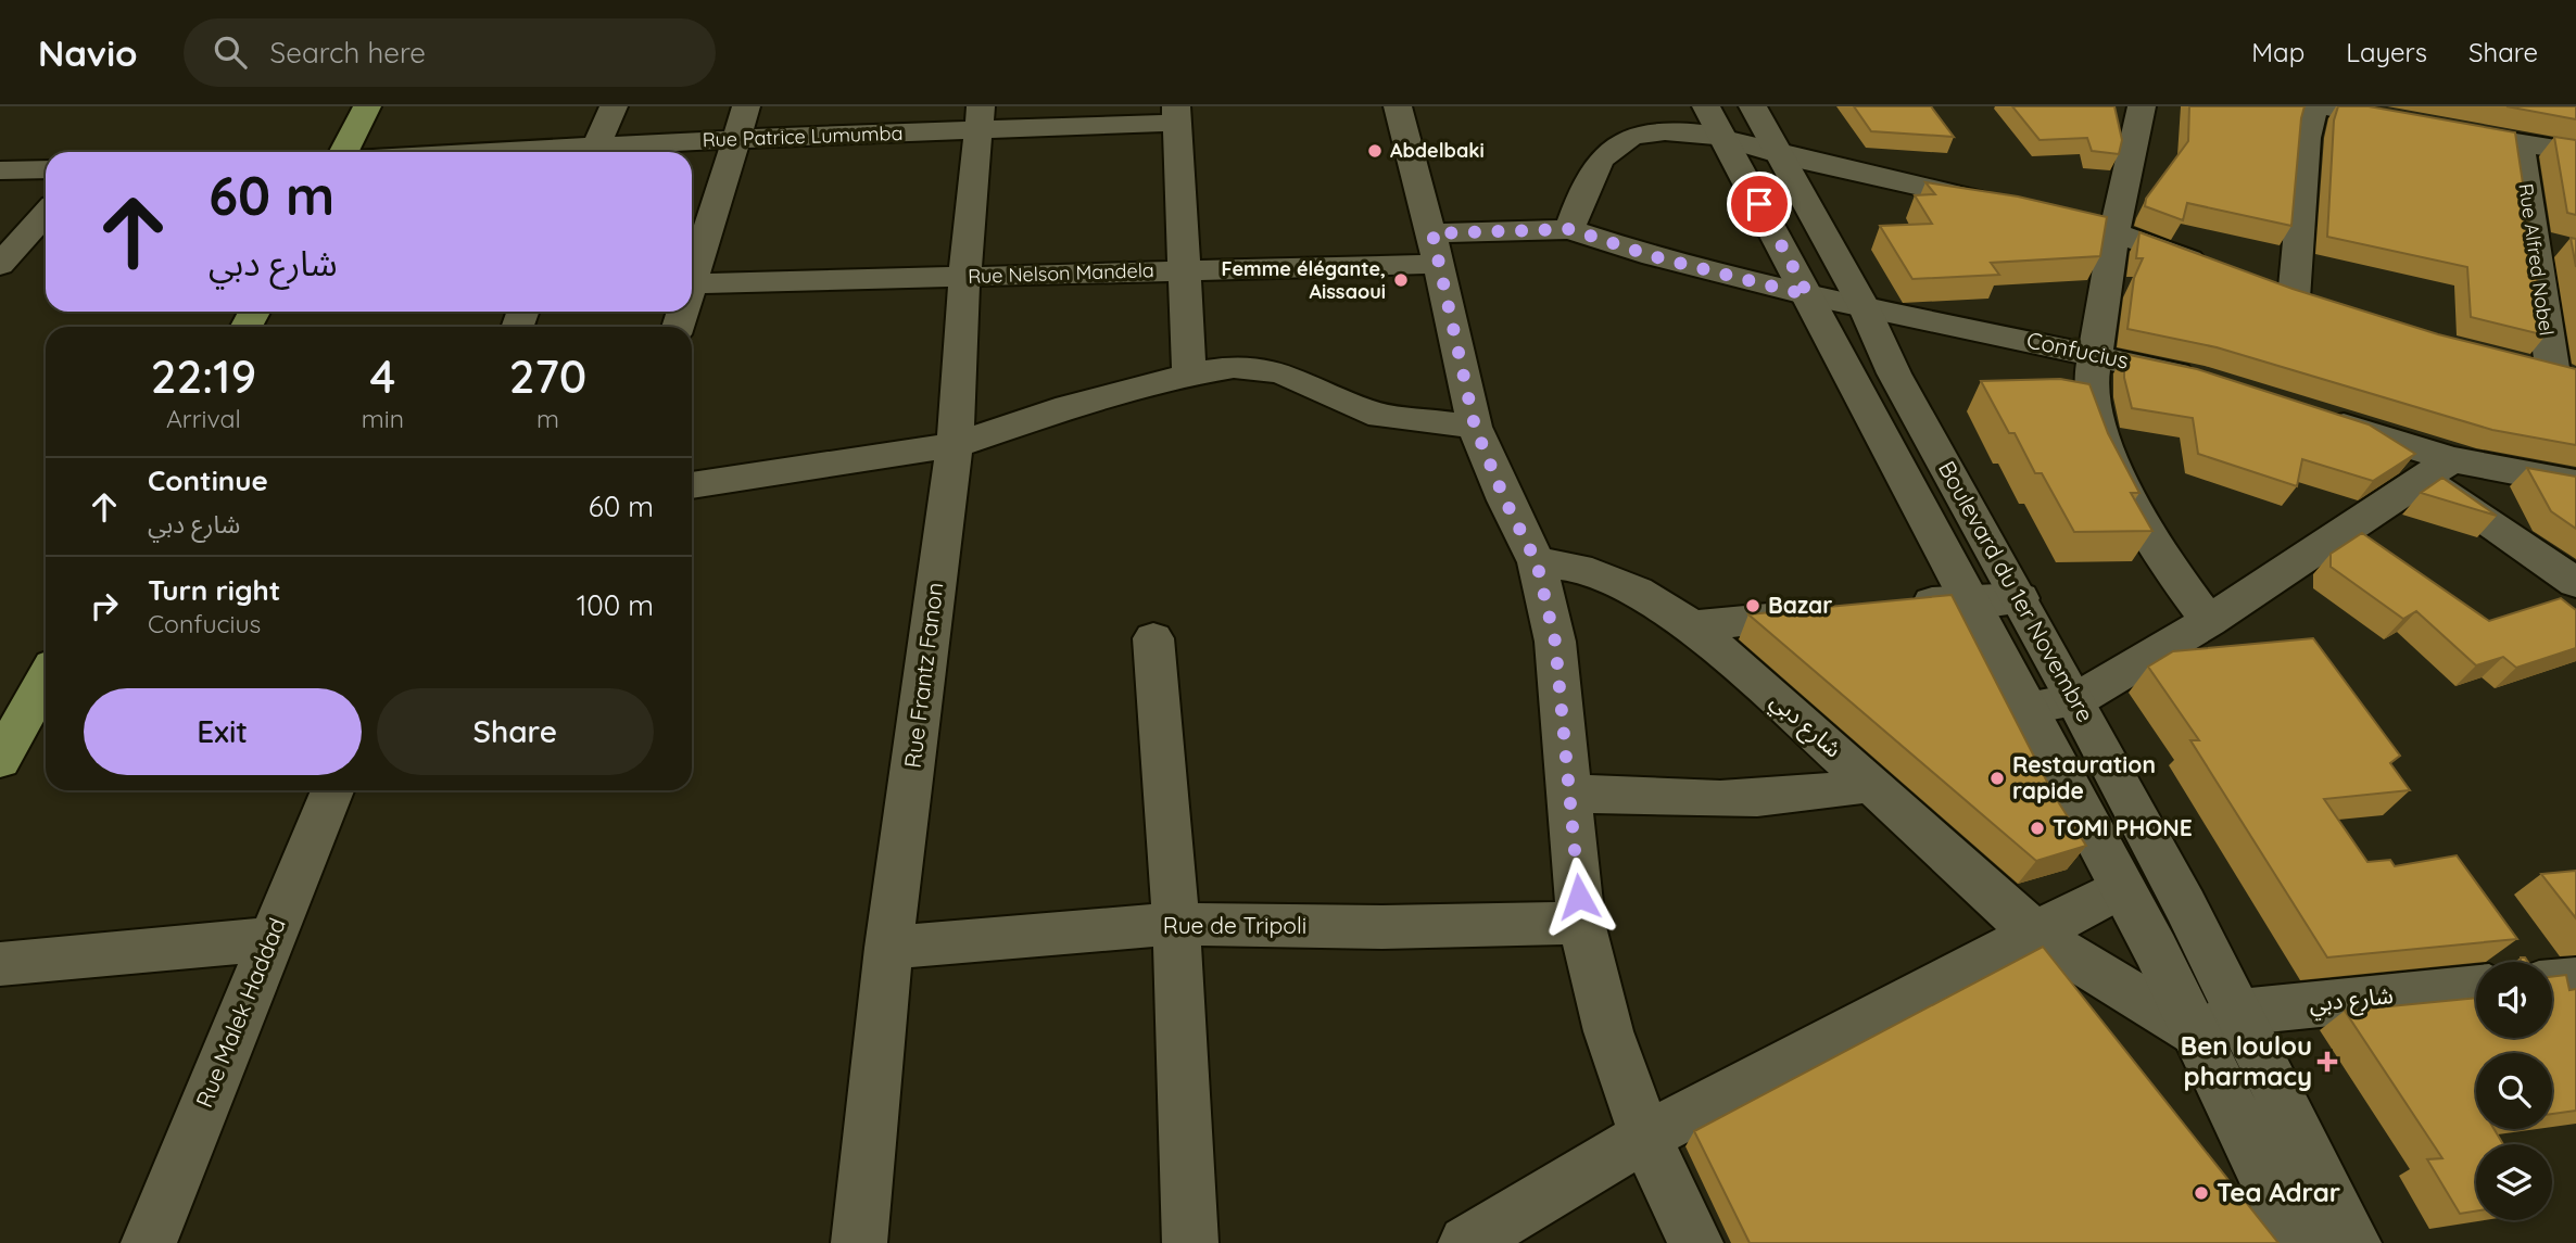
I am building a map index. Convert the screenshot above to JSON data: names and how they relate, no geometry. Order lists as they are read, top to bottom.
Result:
{
  "streets": {
    "street": [
      "Rue Patrice Lumumba",
      "Rue Alfred Nobel",
      "Rue Nelson Mandela",
      "Confucius",
      "Boulevard du 1er Novembre",
      "Rue Frantz Fanon",
      "شارع دبي",
      "Rue de Tripoli",
      "Rue Malek Haddad"
    ]
  },
  "crossings": [
    ["Rue Patrice Lumumba", "Rue Frantz Fanon"],
    ["Rue Nelson Mandela", "Confucius"],
    ["Rue Nelson Mandela", "Rue Frantz Fanon"],
    ["Confucius", "Boulevard du 1er Novembre"],
    ["Boulevard du 1er Novembre", "شارع دبي"],
    ["Rue Frantz Fanon", "Rue de Tripoli"]
  ],
  "places": {
    "other": [
      "Abdelbaki",
      "Femme élégante, Aissaoui",
      "Bazar",
      "Restauration rapide",
      "TOMI PHONE",
      "Tea Adrar"
    ],
    "health": ["Ben loulou pharmacy"]
  },
  "page": {
    "header": "Navio",
    "search": "Search here",
    "nav": ["Map", "Layers", "Share"],
    "turn": ["60 m", "شارع دبي"],
    "eta": [
      "22:19",
      "Arrival",
      "4",
      "min",
      "270",
      "m"
    ],
    "list": [
      {
        "name": "Continue",
        "note": "شارع دبي",
        "value": "60 m"
      },
      {
        "name": "Turn right",
        "note": "Confucius",
        "value": "100 m"
      }
    ],
    "buttons": ["Exit", "Share"]
  }
}
